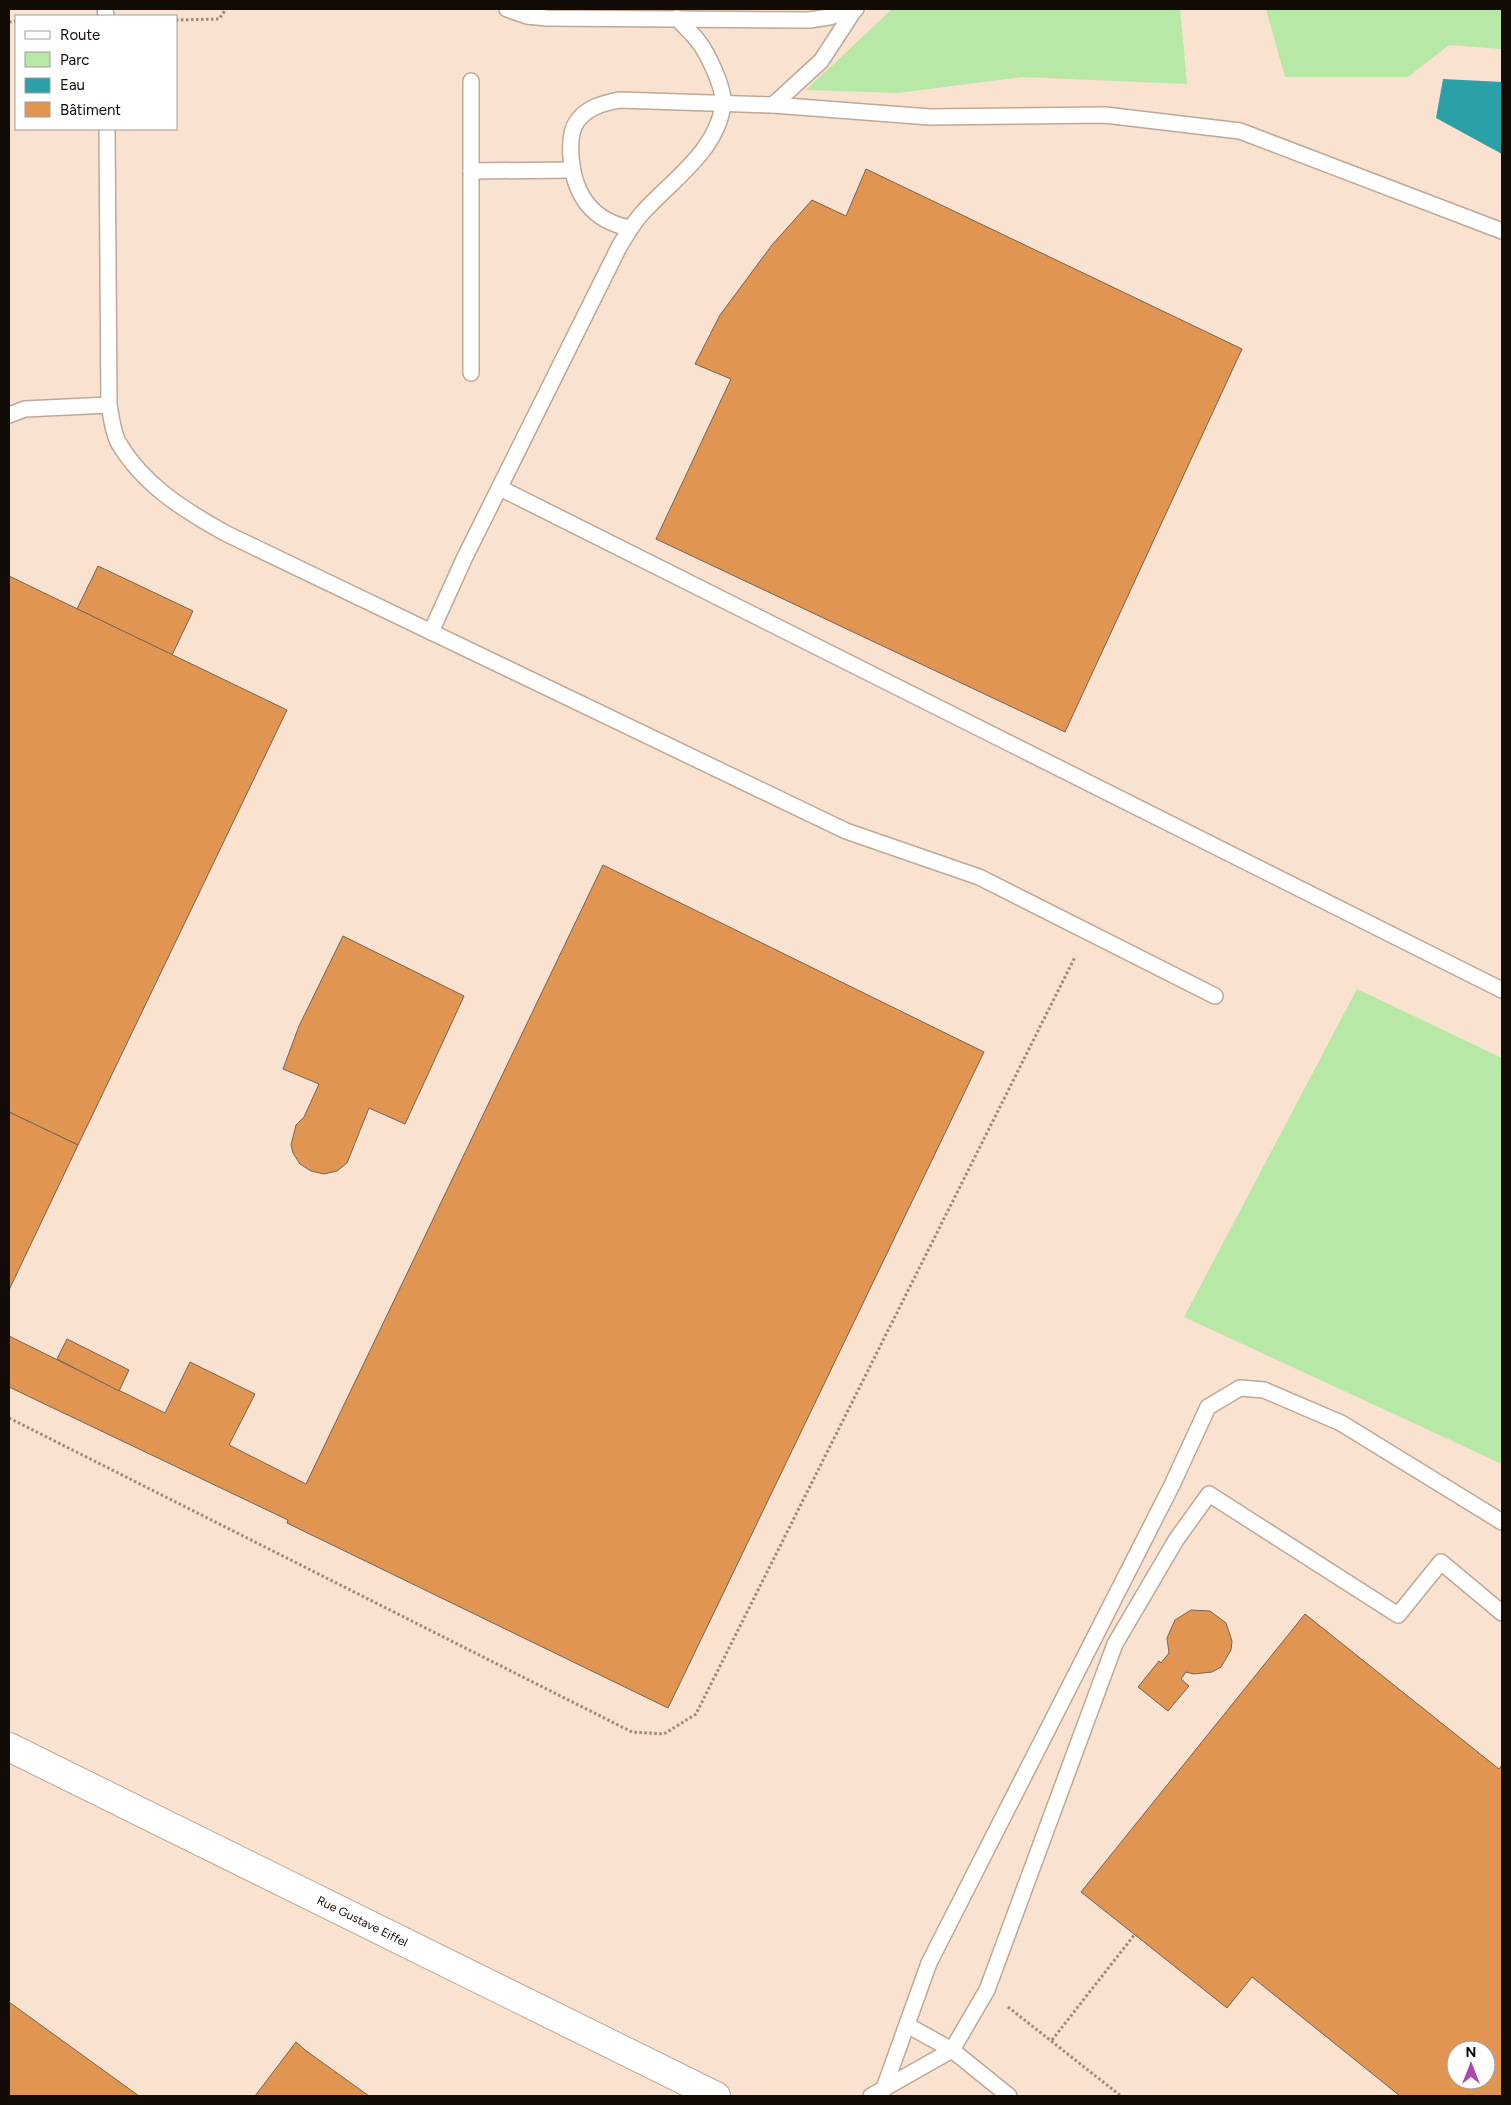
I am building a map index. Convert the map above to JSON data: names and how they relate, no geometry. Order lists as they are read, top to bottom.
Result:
{
  "streets": {
    "street": ["Rue Gustave Eiffel"]
  },
  "legend": [
    "Route",
    "Parc",
    "Eau",
    "Bâtiment"
  ],
  "north": "top"
}
